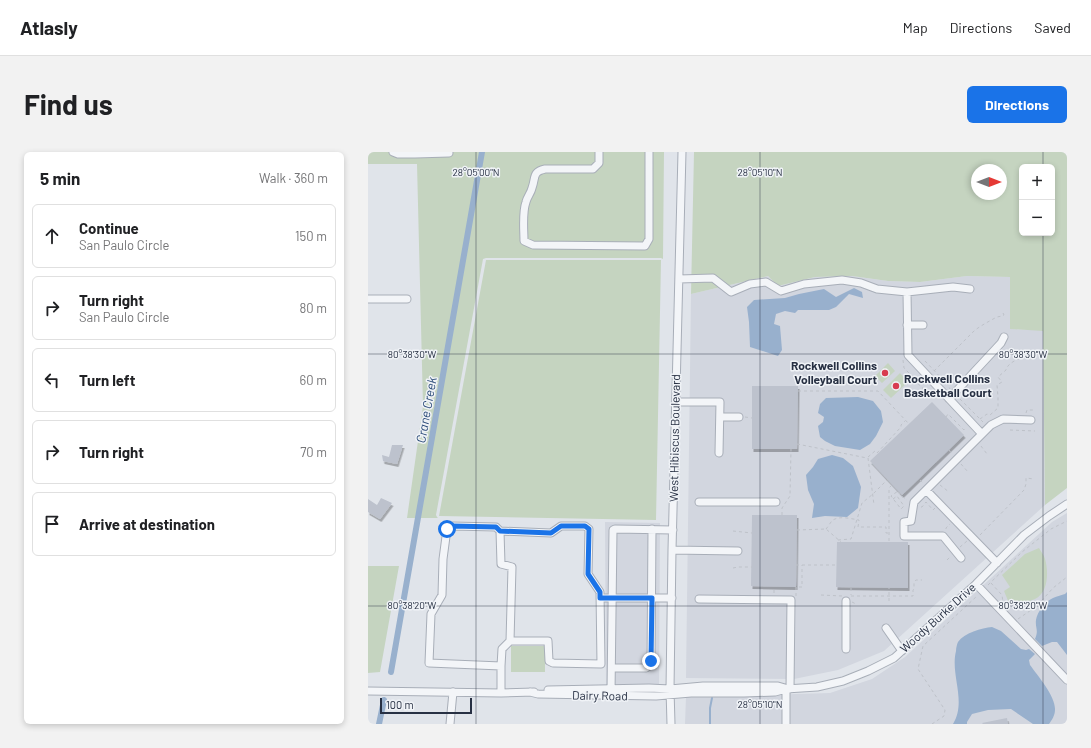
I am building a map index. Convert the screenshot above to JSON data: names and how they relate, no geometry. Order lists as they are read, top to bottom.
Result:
{
  "streets": {
    "street": ["West Hibiscus Boulevard", "Woody Burke Drive", "Dairy Road"]
  },
  "crossings": [
    ["West Hibiscus Boulevard", "Woody Burke Drive"],
    ["West Hibiscus Boulevard", "Dairy Road"],
    ["Woody Burke Drive", "Dairy Road"]
  ],
  "water": ["Crane Creek"],
  "places": ["Rockwell Collins Volleyball Court", "Rockwell Collins Basketball Court"],
  "scale_bar": "100 m",
  "north": "right",
  "page": {
    "header": "Atlasly",
    "nav": ["Map", "Directions", "Saved"],
    "buttons": "Directions",
    "title": "Find us",
    "heading": ["5 min", "Walk · 360 m"],
    "map_buttons": ["+", "−"],
    "list": [
      ["Continue", "San Paulo Circle", "150 m"],
      ["Turn right", "San Paulo Circle", "80 m"],
      ["Turn left", "60 m"],
      ["Turn right", "70 m"],
      "Arrive at destination"
    ],
    "scale": "100 m"
  },
  "coordinates": [
    "28°05'00\"N",
    "28°05'10\"N",
    "80°38'30\"W",
    "80°38'20\"W"
  ]
}
